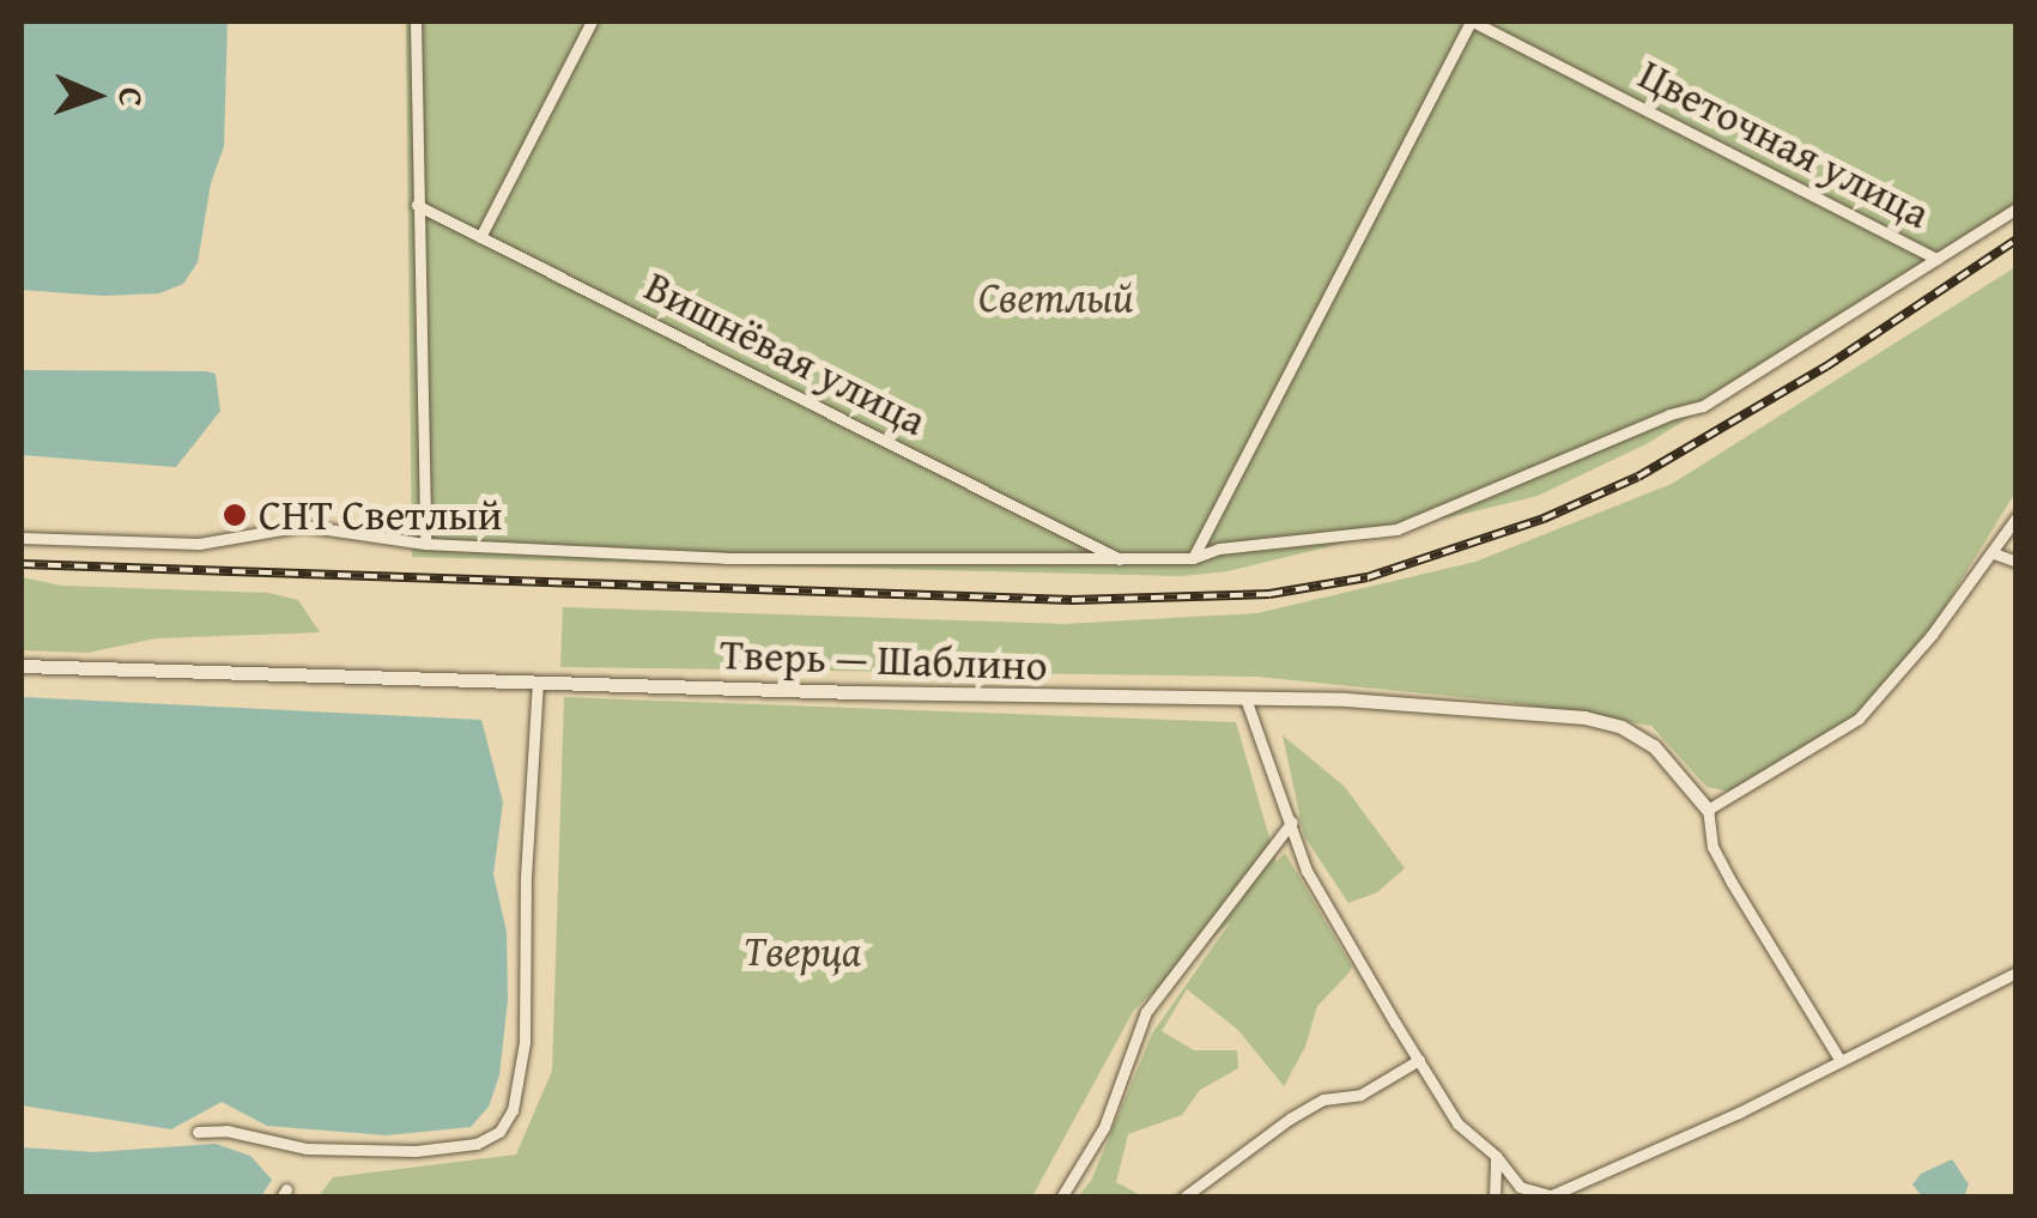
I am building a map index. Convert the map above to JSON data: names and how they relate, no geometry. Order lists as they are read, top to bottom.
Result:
{
  "streets": {
    "street": ["Цветочная улица", "Вишнёвая улица", "Тверь — Шаблино"]
  },
  "parks": ["Светлый", "Тверца"],
  "places": ["СНТ Светлый"],
  "north": "right"
}
